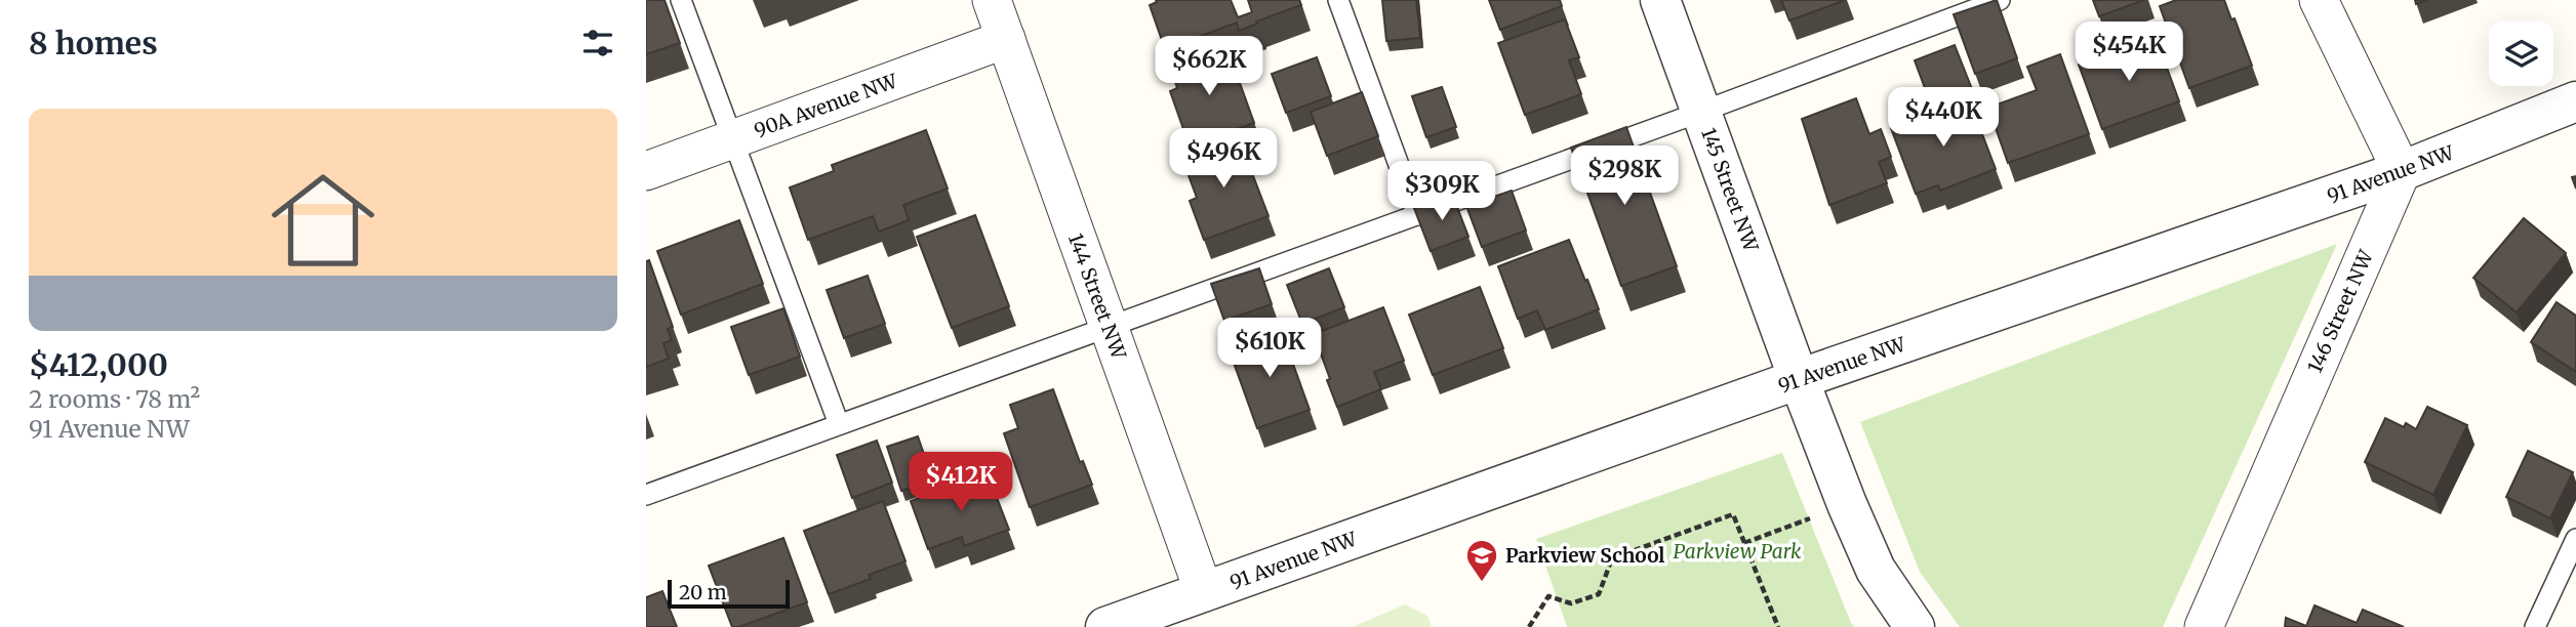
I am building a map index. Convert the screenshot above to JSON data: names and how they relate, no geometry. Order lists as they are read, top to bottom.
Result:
{
  "streets": {
    "street": [
      "90A Avenue NW",
      "91 Avenue NW",
      "145 Street NW",
      "144 Street NW",
      "146 Street NW"
    ]
  },
  "crossings": [
    ["90A Avenue NW", "144 Street NW"],
    ["91 Avenue NW", "145 Street NW"],
    ["91 Avenue NW", "144 Street NW"],
    ["91 Avenue NW", "146 Street NW"]
  ],
  "parks": ["Parkview Park"],
  "places": {
    "school or university": ["Parkview School"]
  },
  "scale_bar": "20 m",
  "page": {
    "heading": "8 homes",
    "price": [
      "$454K",
      "$662K",
      "$440K",
      "$496K",
      "$298K",
      "$309K",
      "$610K",
      "$412K"
    ],
    "list": [
      {
        "name": "$412,000",
        "note": "2 rooms · 78 m² · 91 Avenue NW"
      }
    ],
    "scale": "20 m"
  }
}
